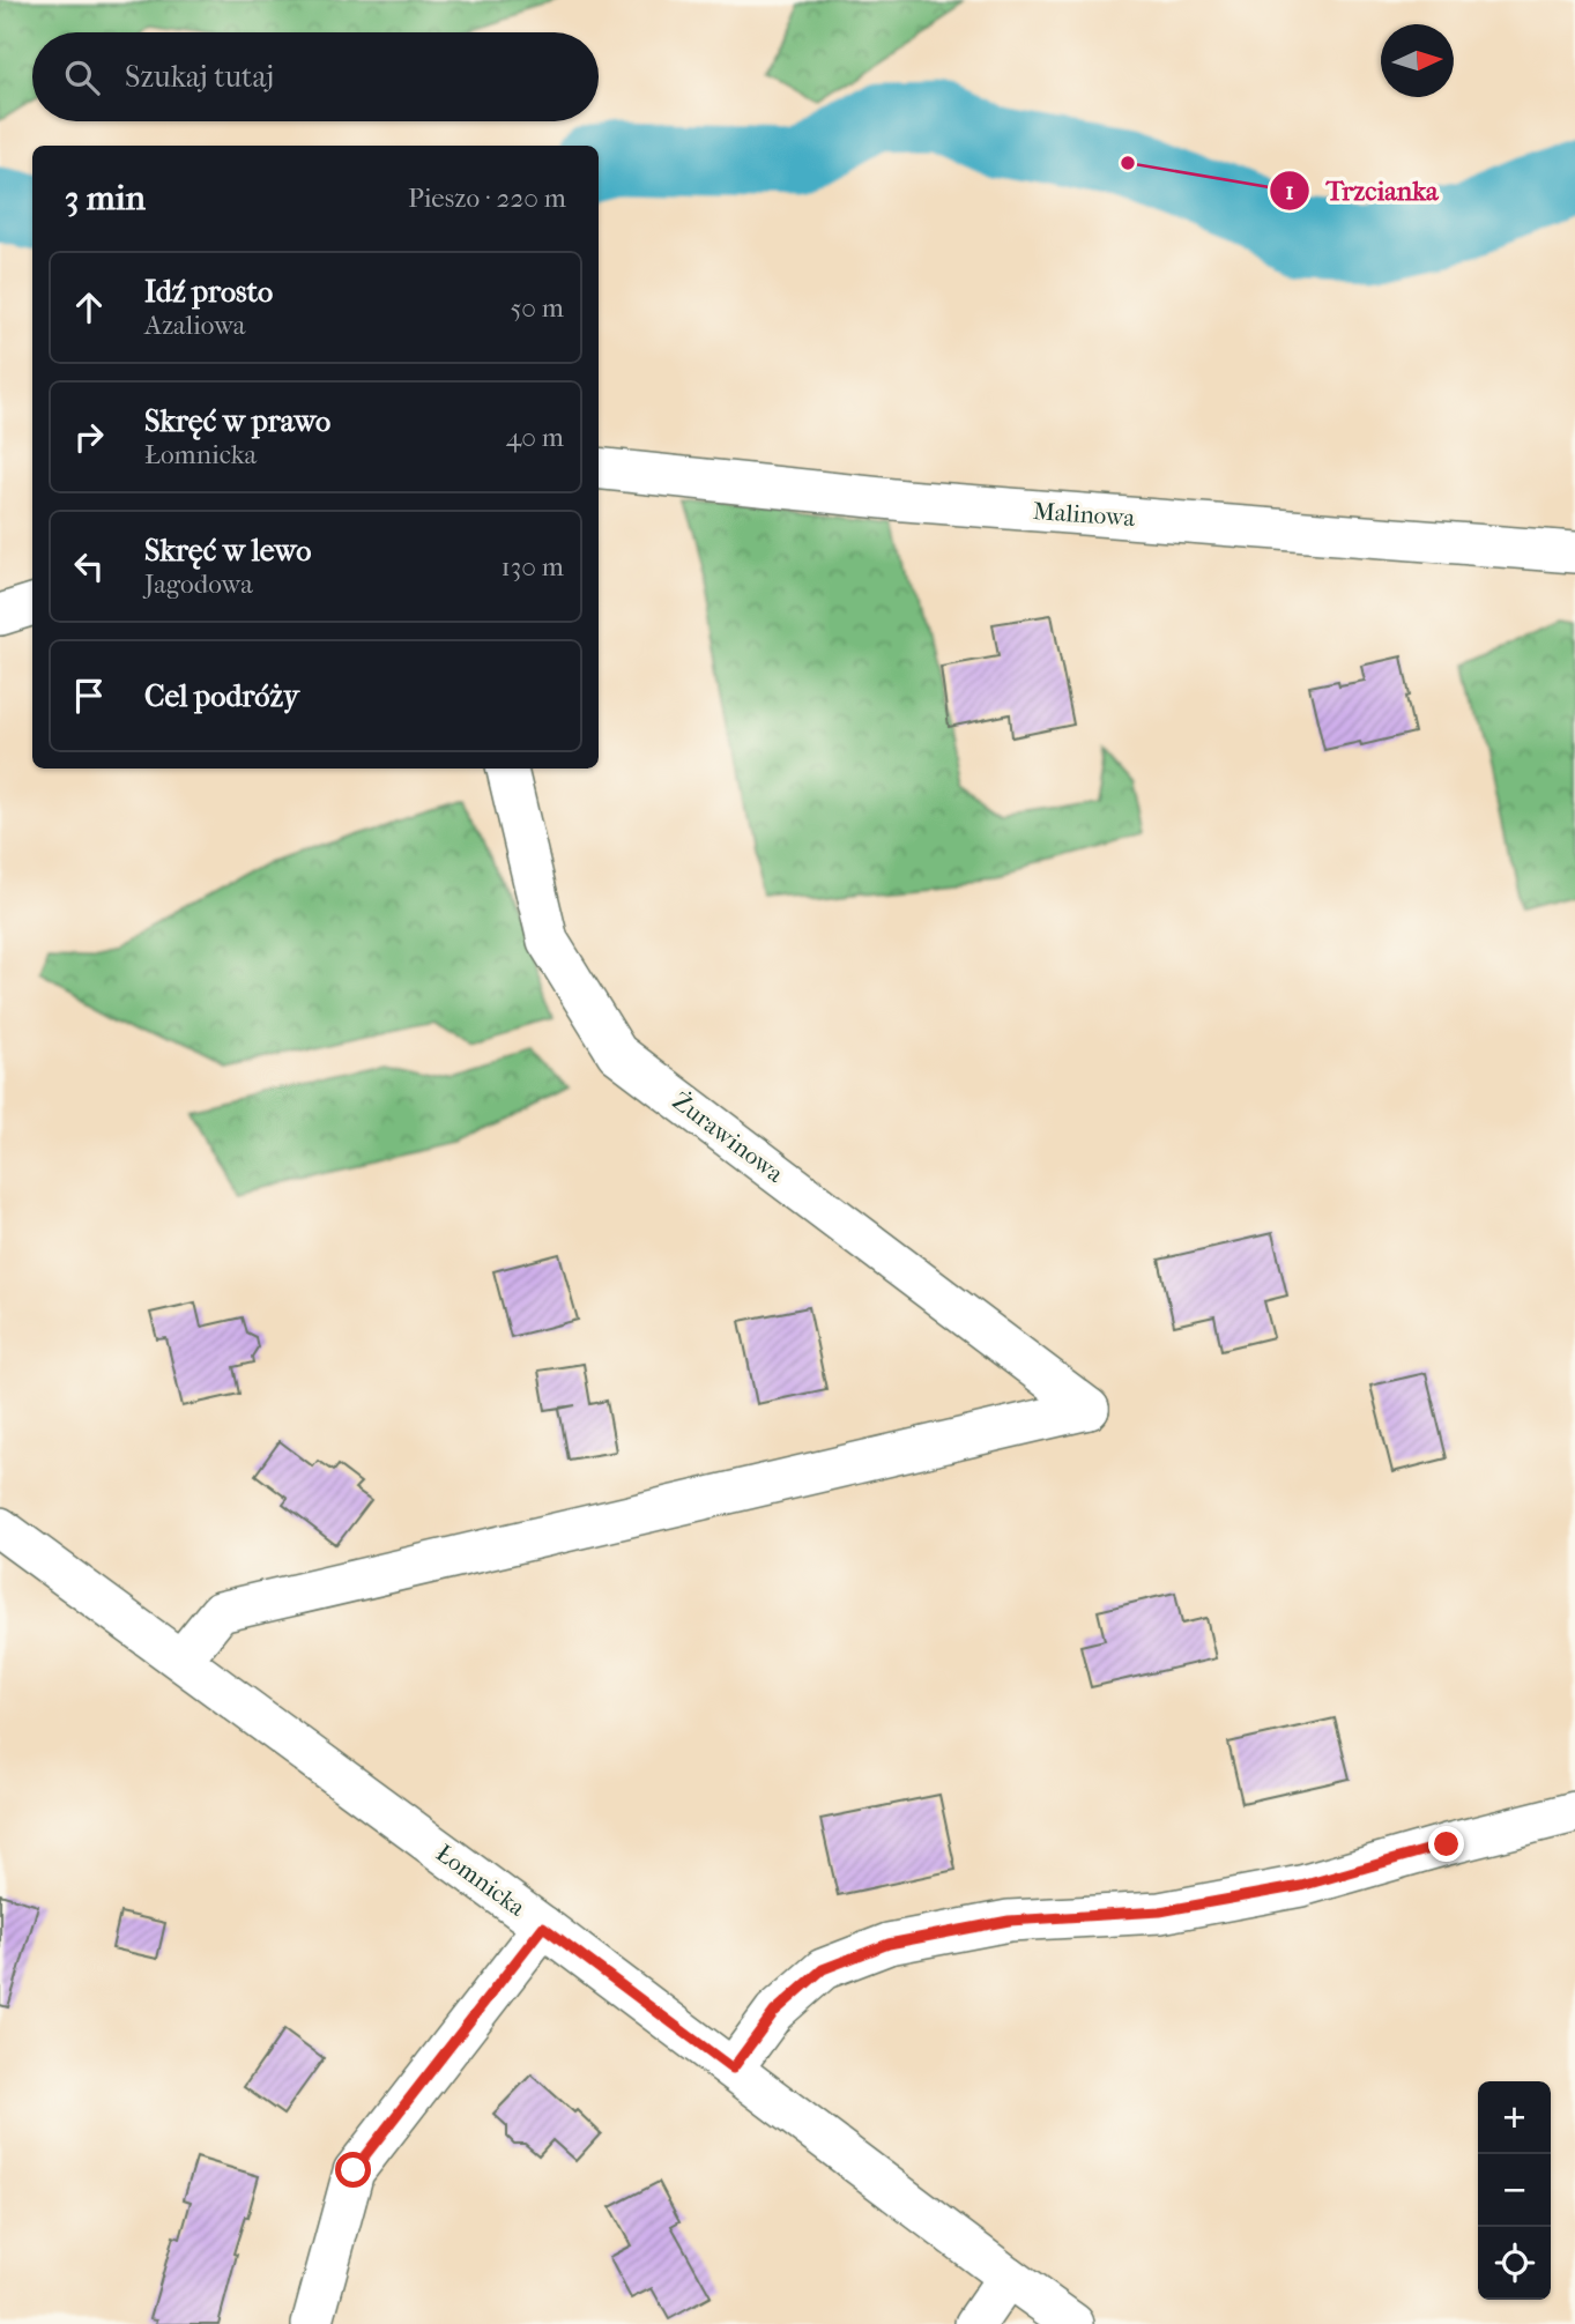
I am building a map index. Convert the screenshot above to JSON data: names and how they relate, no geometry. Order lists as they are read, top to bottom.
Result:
{
  "streets": {
    "street": ["Malinowa", "Żurawinowa", "Łomnicka"]
  },
  "crossings": [
    ["Żurawinowa", "Łomnicka"]
  ],
  "places": ["Trzcianka"],
  "north": "right",
  "page": {
    "search": "Szukaj tutaj",
    "heading": ["3 min", "Pieszo · 220 m"],
    "list": [
      ["Idź prosto", "Azaliowa", "50 m"],
      ["Skręć w prawo", "Łomnicka", "40 m"],
      ["Skręć w lewo", "Jagodowa", "130 m"],
      "Cel podróży"
    ],
    "map_buttons": ["+", "−"]
  }
}
